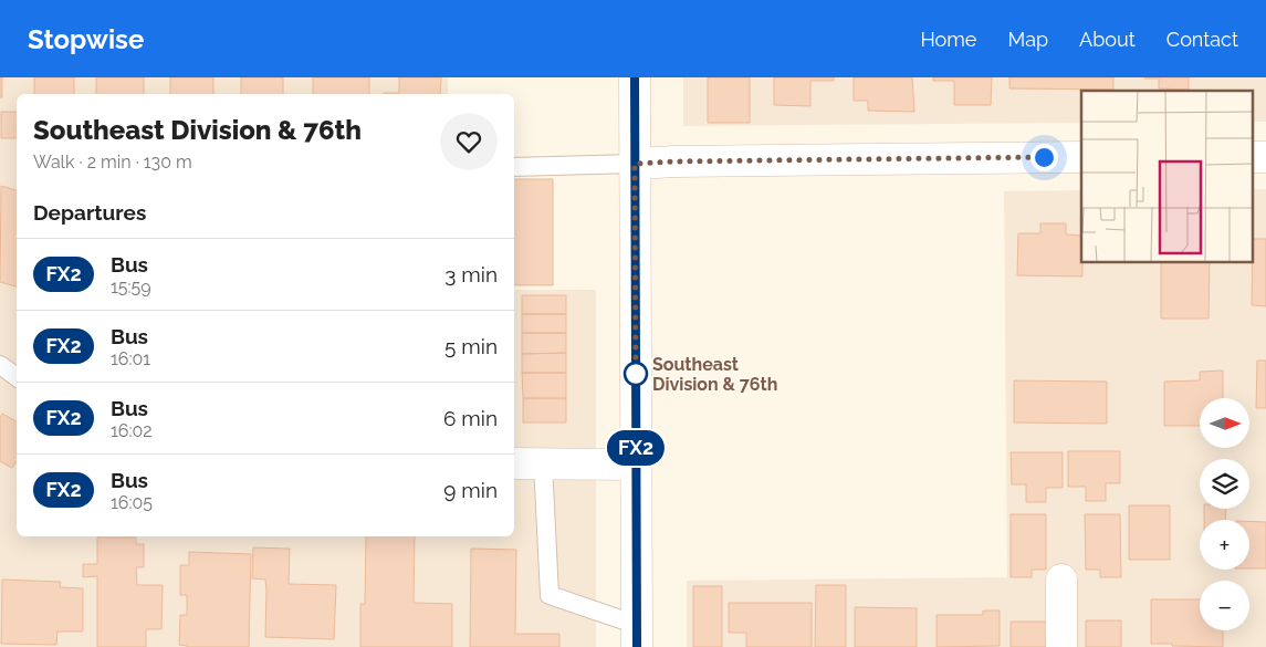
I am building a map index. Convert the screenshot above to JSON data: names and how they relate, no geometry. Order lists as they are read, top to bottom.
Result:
{
  "places": ["Southeast Division & 76th"],
  "lines": ["bus line FX2"],
  "north": "right",
  "page": {
    "header": "Stopwise",
    "nav": [
      "Home",
      "Map",
      "About",
      "Contact"
    ],
    "on_map": "FX2",
    "heading": [
      ["Southeast Division & 76th", "Walk · 2 min · 130 m"],
      "Departures"
    ],
    "list": [
      {
        "mark": "FX2",
        "name": "Bus",
        "note": "15:59",
        "value": "3 min"
      },
      {
        "mark": "FX2",
        "name": "Bus",
        "note": "16:01",
        "value": "5 min"
      },
      {
        "mark": "FX2",
        "name": "Bus",
        "note": "16:02",
        "value": "6 min"
      },
      {
        "mark": "FX2",
        "name": "Bus",
        "note": "16:05",
        "value": "9 min"
      }
    ],
    "map_buttons": ["+", "−"]
  }
}
